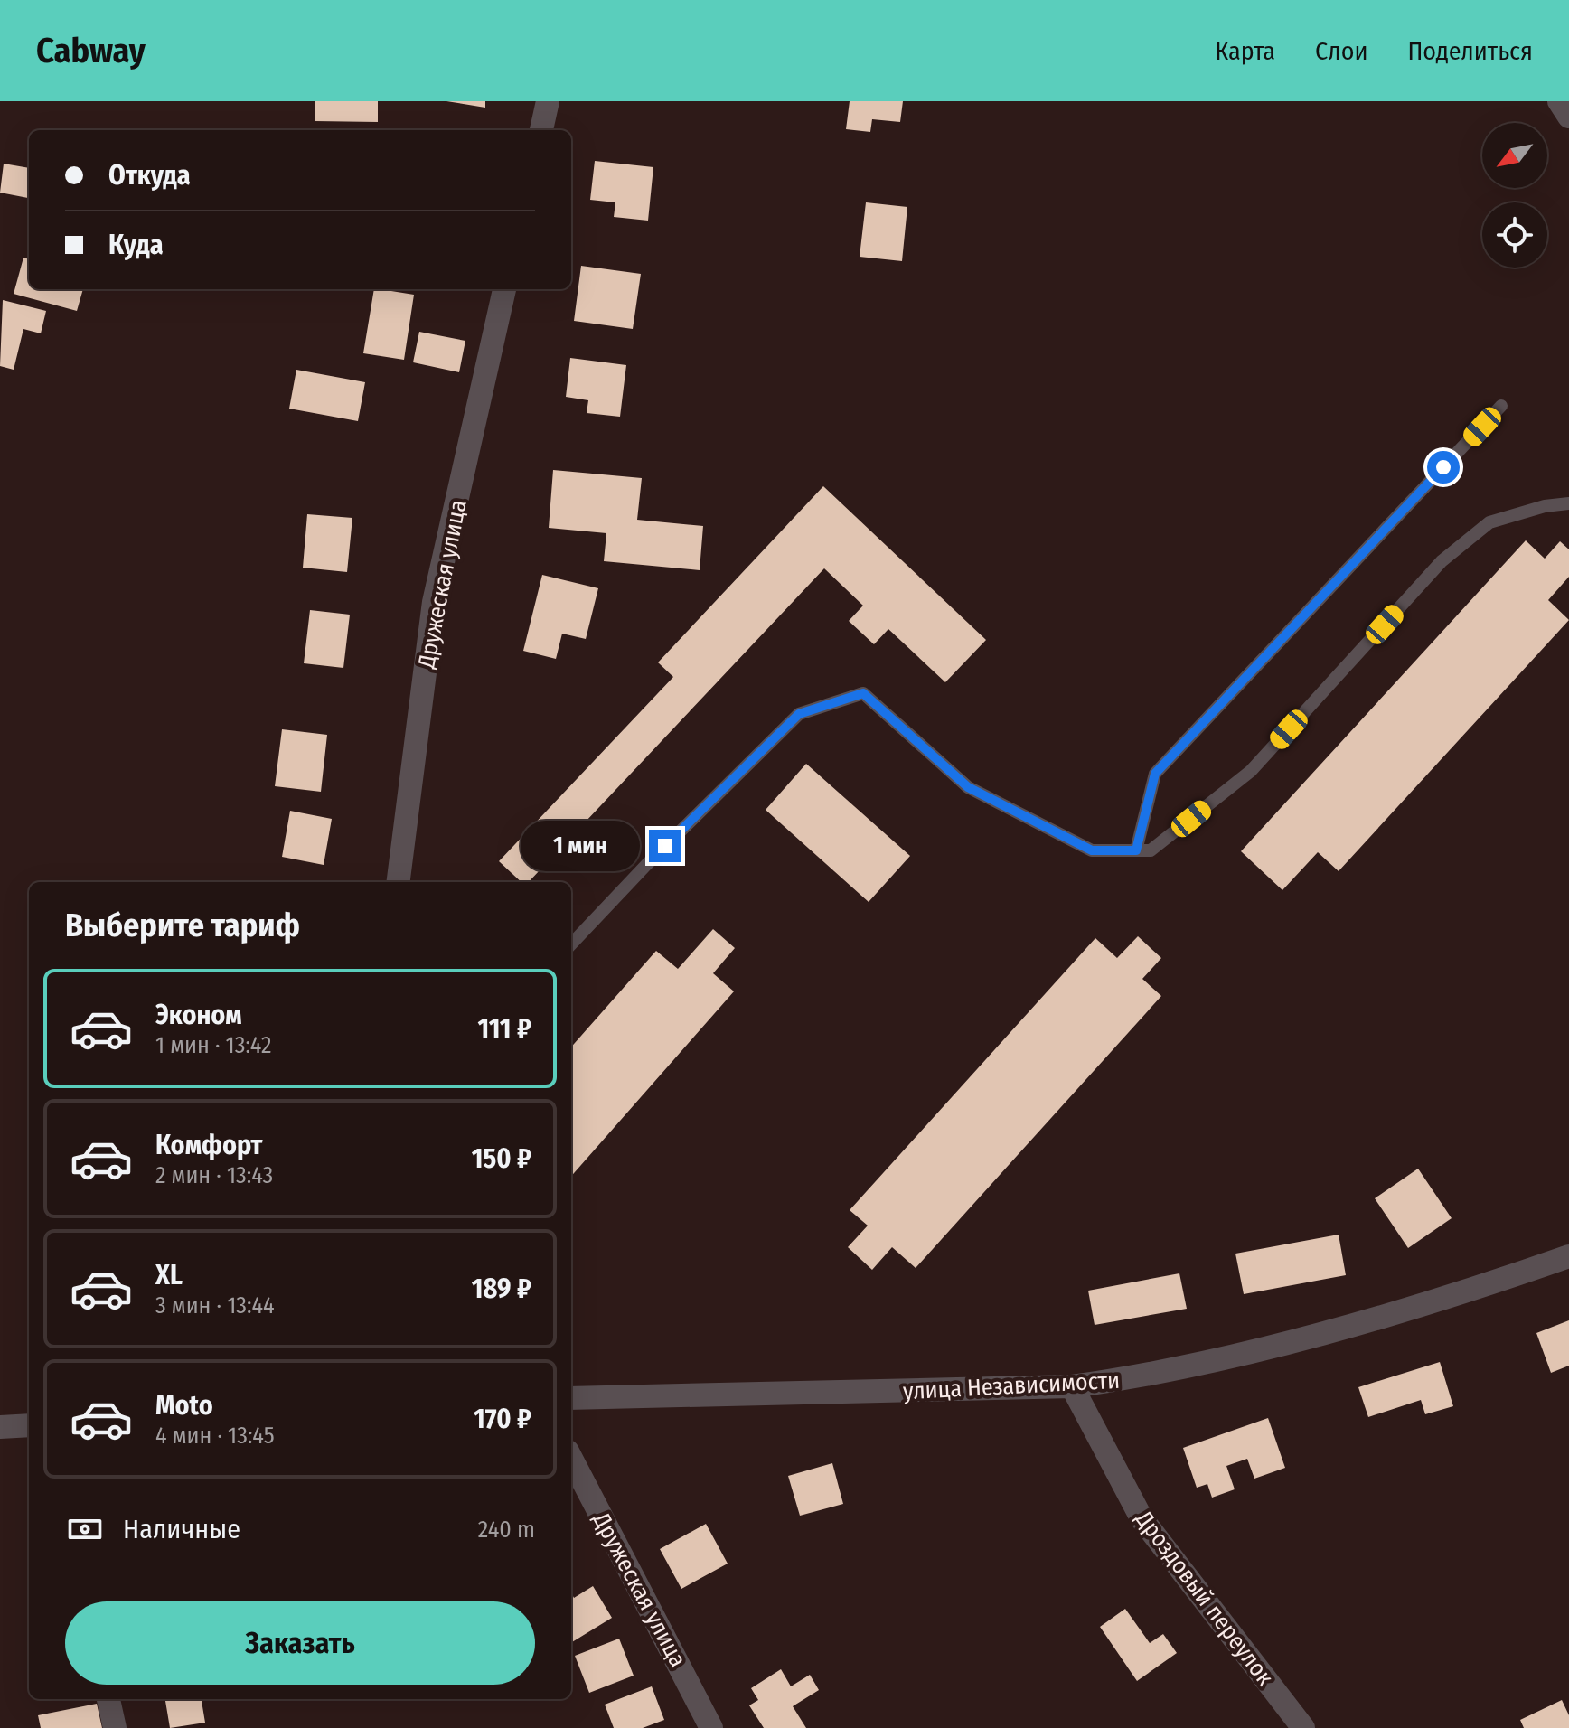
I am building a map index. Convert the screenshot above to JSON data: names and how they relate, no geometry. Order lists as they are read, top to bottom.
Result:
{
  "streets": {
    "street": ["Дружеская улица", "улица Независимости", "Дроздовый переулок"]
  },
  "crossings": [
    ["улица Независимости", "Дроздовый переулок"]
  ],
  "north": "bottom left",
  "page": {
    "header": "Cabway",
    "nav": ["Карта", "Слои", "Поделиться"],
    "banner": ["Откуда", "Куда"],
    "bubble": "1 мин",
    "heading": "Выберите тариф",
    "list": [
      {
        "name": "Эконом",
        "note": "1 мин · 13:42",
        "value": "111 ₽"
      },
      {
        "name": "Комфорт",
        "note": "2 мин · 13:43",
        "value": "150 ₽"
      },
      {
        "name": "XL",
        "note": "3 мин · 13:44",
        "value": "189 ₽"
      },
      {
        "name": "Moto",
        "note": "4 мин · 13:45",
        "value": "170 ₽"
      }
    ],
    "pay": ["Наличные", "240 m"],
    "buttons": "Заказать"
  }
}
